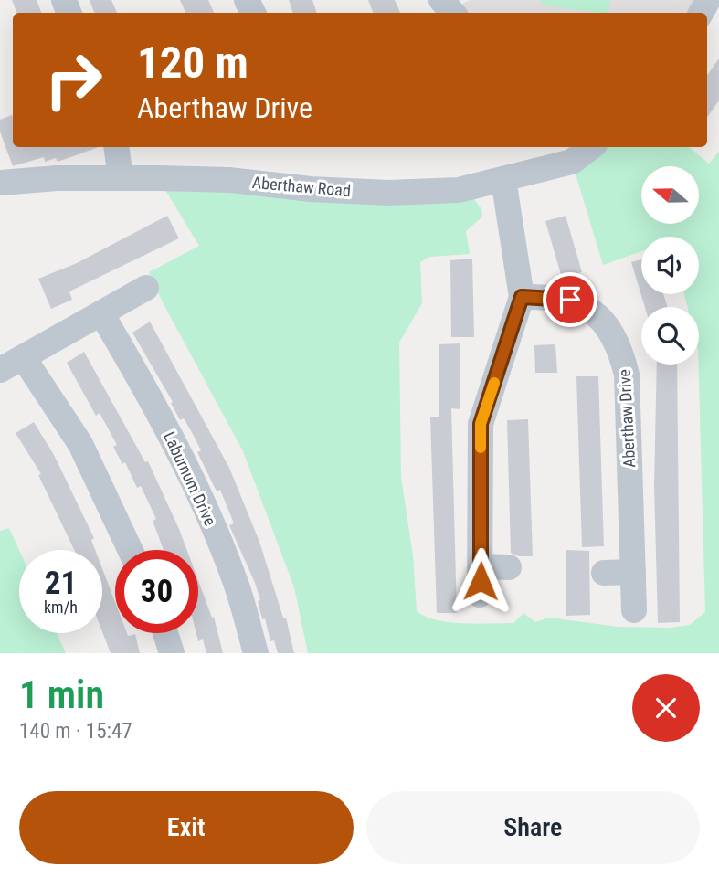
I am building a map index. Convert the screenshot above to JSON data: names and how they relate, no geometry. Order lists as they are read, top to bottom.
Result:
{
  "streets": {
    "street": ["Aberthaw Road", "Aberthaw Drive", "Laburnum Drive"]
  },
  "north": "left",
  "page": {
    "turn": ["120 m", "Aberthaw Drive"],
    "speed": "21 km/h",
    "limit": "30",
    "heading": ["1 min", "140 m · 15:47"],
    "buttons": ["Exit", "Share"]
  }
}
